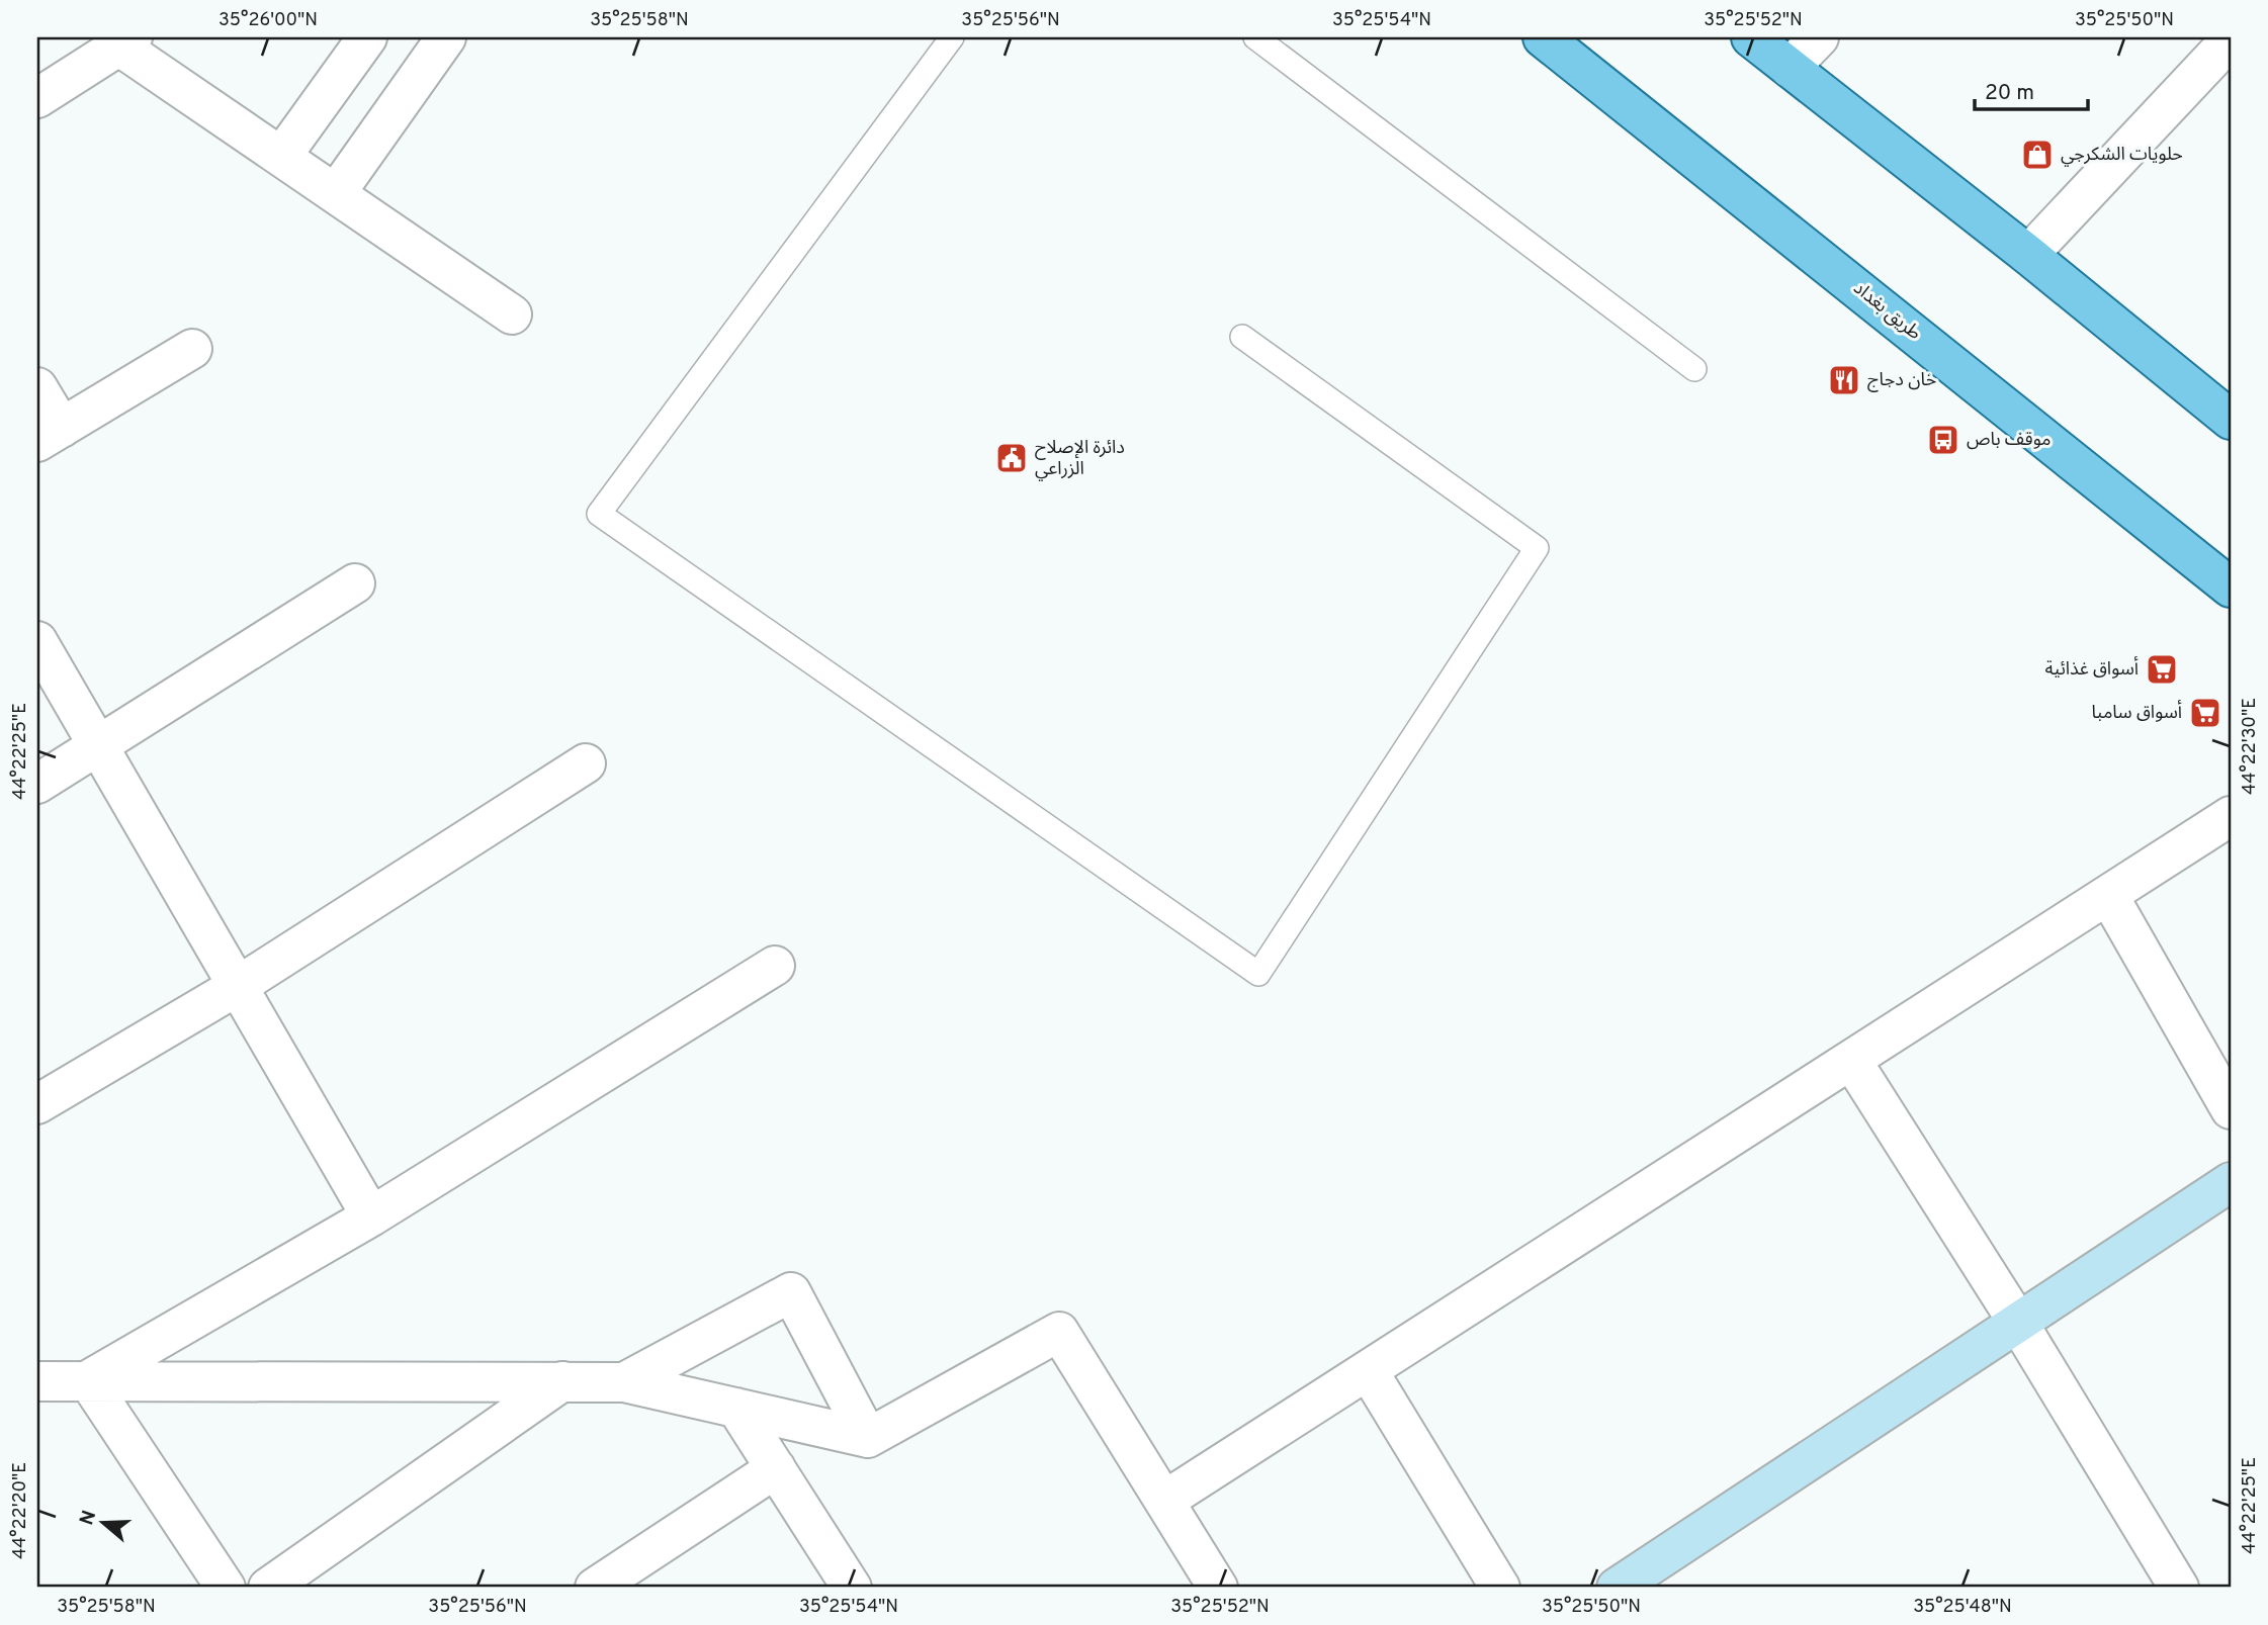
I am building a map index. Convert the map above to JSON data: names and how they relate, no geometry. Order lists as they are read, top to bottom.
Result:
{
  "streets": {
    "main road": ["طريق بغداد"]
  },
  "places": {
    "shop": ["حلويات الشكرجي"],
    "restaurant": ["خان دجاج"],
    "bus stop": ["موقف باص"],
    "public building": ["دائرة الإصلاح الزراعي"],
    "supermarket": ["أسواق غذائية", "أسواق سامبا"]
  },
  "scale_bar": "20 m",
  "north": "left",
  "coordinates": [
    "35°26'00\"N",
    "35°25'58\"N",
    "35°25'56\"N",
    "35°25'54\"N",
    "35°25'52\"N",
    "35°25'50\"N",
    "44°22'30\"E",
    "44°22'25\"E",
    "44°22'20\"E",
    "35°25'48\"N"
  ]
}
